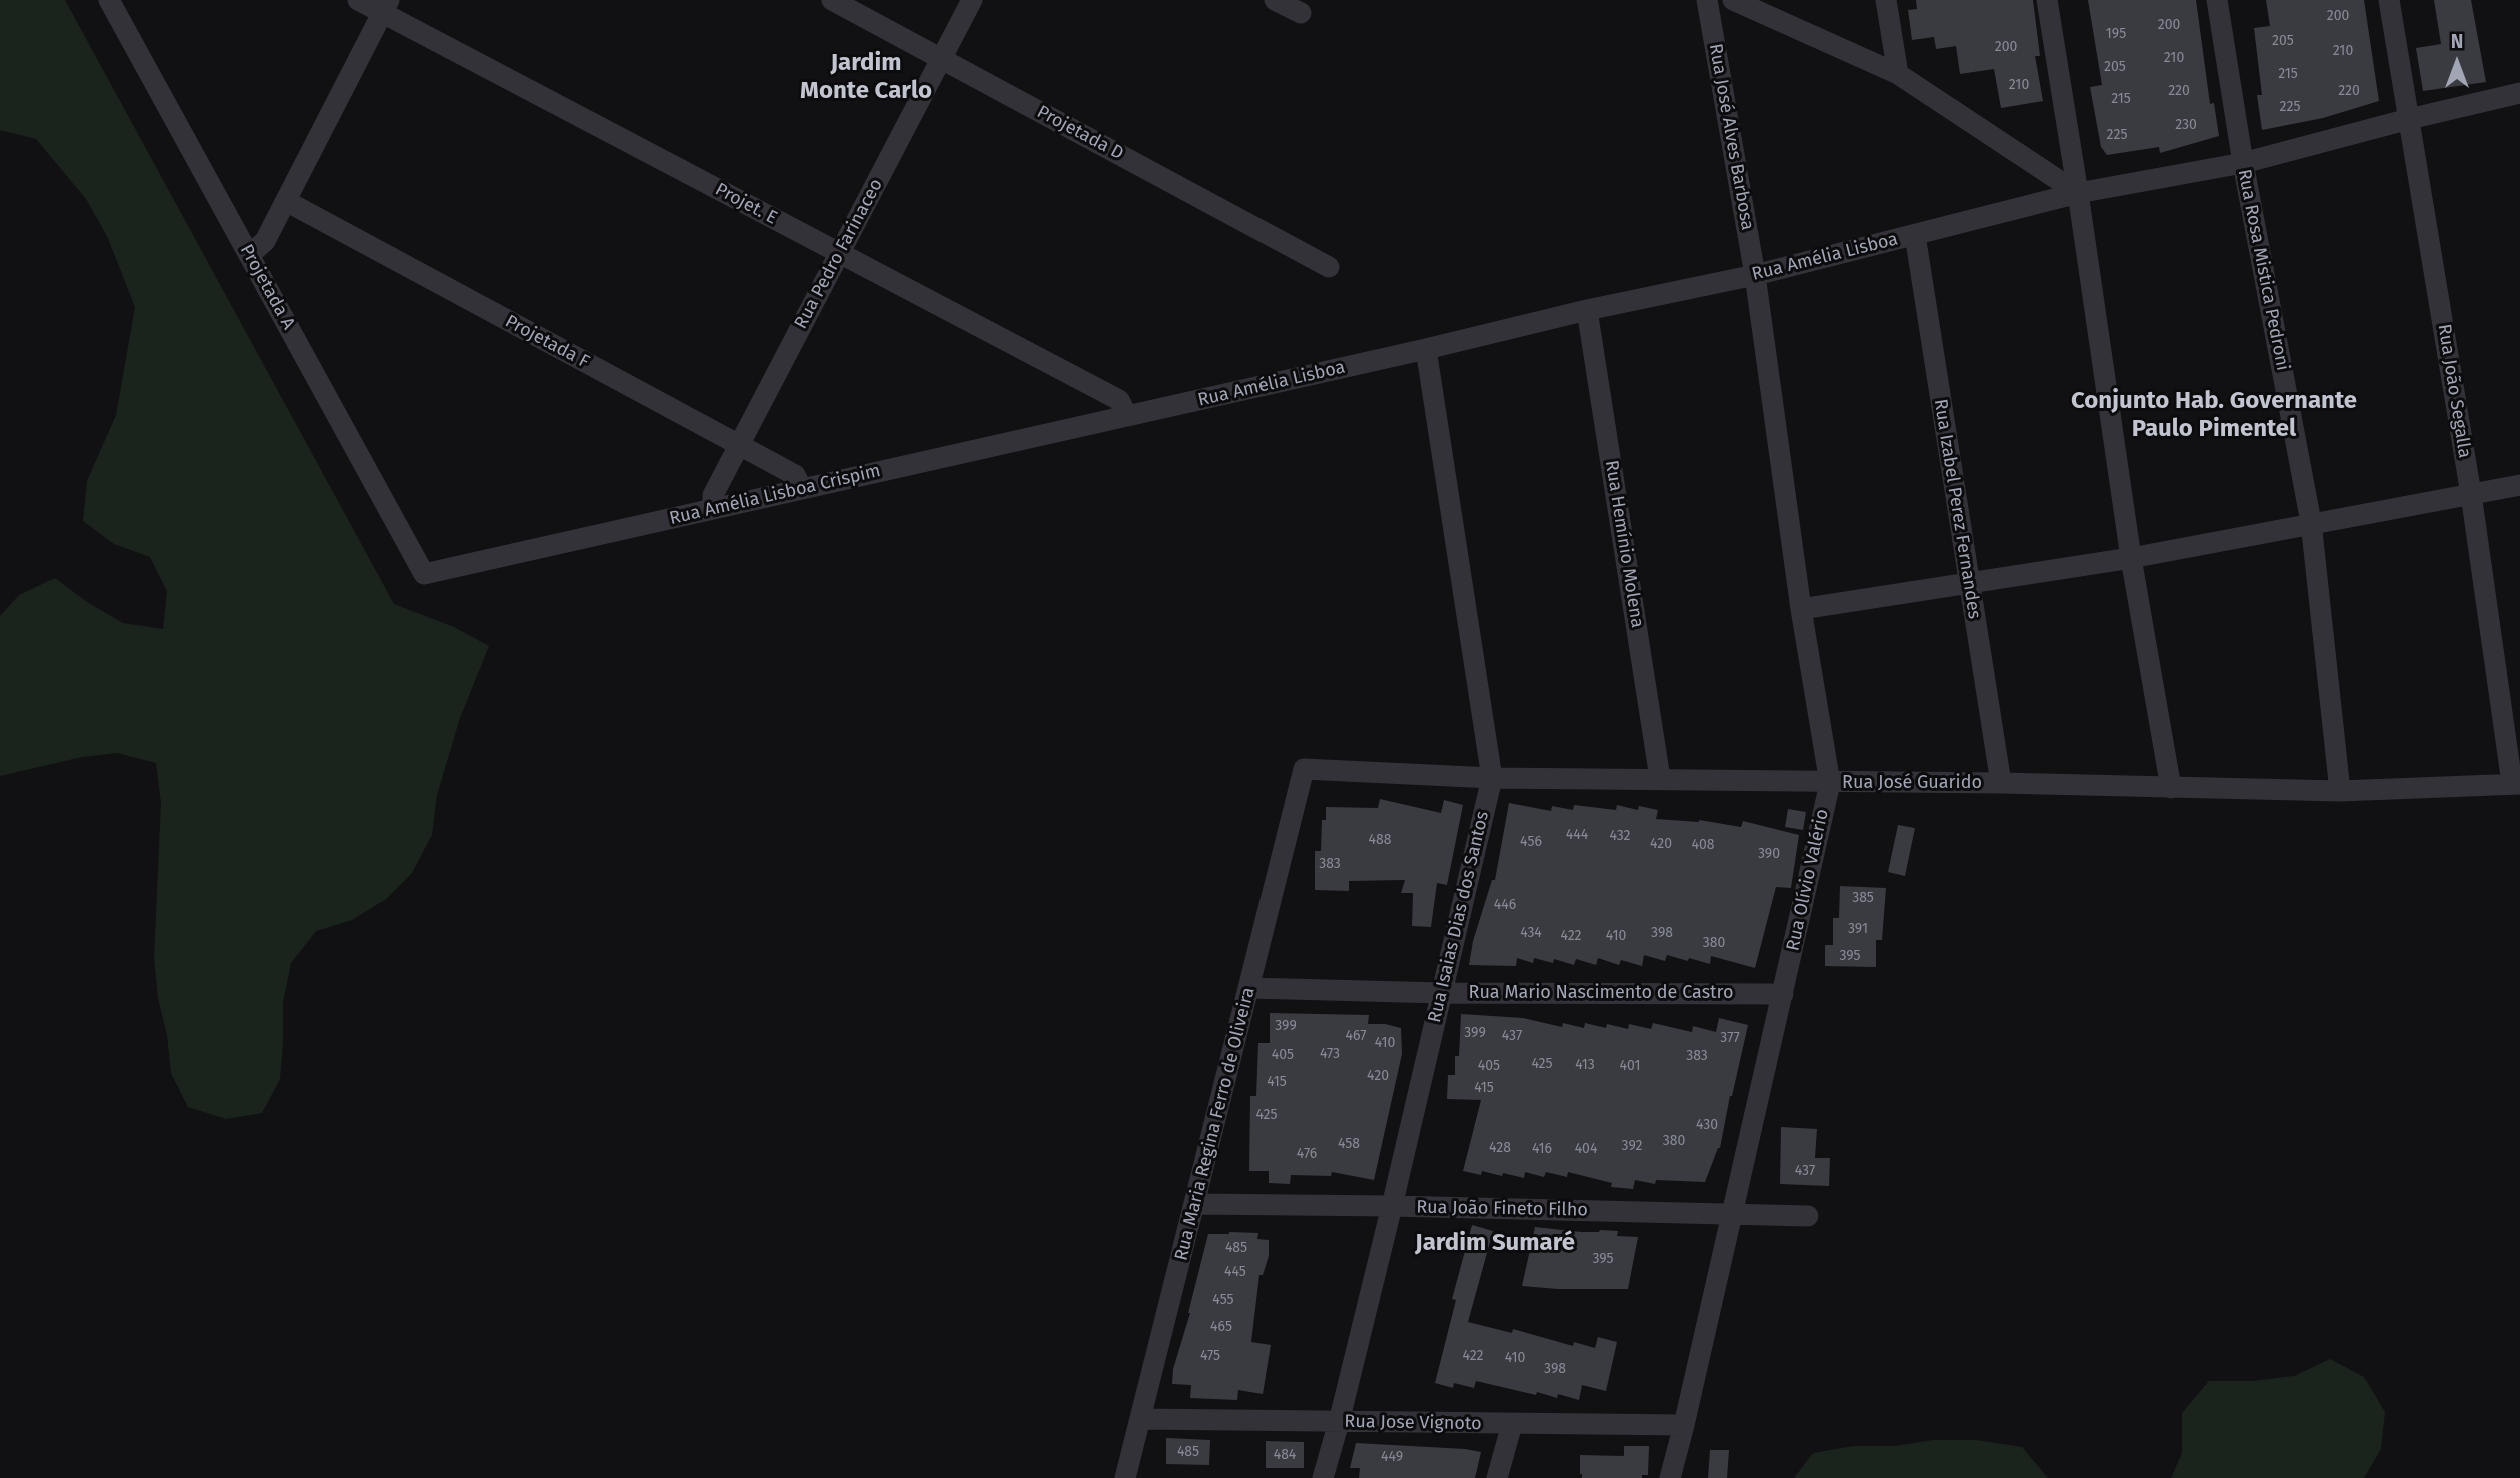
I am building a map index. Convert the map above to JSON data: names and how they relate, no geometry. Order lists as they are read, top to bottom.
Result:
{
  "streets": {
    "street": [
      "Projetada D",
      "Rua José Alves Barbosa",
      "Projet. E",
      "Rua Pedro Farinaceo",
      "Rua Amélia Lisboa",
      "Rua Rosa Mistica Pedroni",
      "Projetada A",
      "Projetada F",
      "Rua João Segalla",
      "Rua Amélia Lisboa Crispim",
      "Rua Izabel Perez Fernandes",
      "Rua Hemínio Molena",
      "Rua José Guarido",
      "Rua Olívio Valério",
      "Rua Isaias Dias dos Santos",
      "Rua Mario Nascimento de Castro",
      "Rua Maria Regina Ferro de Oliveira",
      "Rua João Fineto Filho",
      "Rua Jose Vignoto"
    ]
  },
  "crossings": [
    ["Projetada D", "Rua Pedro Farinaceo"],
    ["Rua José Alves Barbosa", "Rua Amélia Lisboa"],
    ["Rua José Alves Barbosa", "Rua Olívio Valério"],
    ["Projet. E", "Rua Pedro Farinaceo"],
    ["Projet. E", "Rua Amélia Lisboa"],
    ["Projet. E", "Rua Amélia Lisboa Crispim"],
    ["Rua Pedro Farinaceo", "Projetada F"],
    ["Rua Pedro Farinaceo", "Rua Amélia Lisboa Crispim"],
    ["Rua Amélia Lisboa", "Rua Rosa Mistica Pedroni"],
    ["Rua Amélia Lisboa", "Rua João Segalla"],
    ["Rua Amélia Lisboa", "Rua Amélia Lisboa Crispim"],
    ["Rua Amélia Lisboa", "Rua Izabel Perez Fernandes"],
    ["Rua Amélia Lisboa", "Rua Hemínio Molena"],
    ["Rua Amélia Lisboa", "Rua Olívio Valério"],
    ["Rua Amélia Lisboa", "Rua Isaias Dias dos Santos"],
    ["Rua Rosa Mistica Pedroni", "Rua José Guarido"],
    ["Projetada A", "Rua Amélia Lisboa Crispim"],
    ["Projetada F", "Rua Amélia Lisboa Crispim"],
    ["Rua João Segalla", "Rua José Guarido"],
    ["Rua Izabel Perez Fernandes", "Rua José Guarido"],
    ["Rua Hemínio Molena", "Rua José Guarido"],
    ["Rua José Guarido", "Rua Olívio Valério"],
    ["Rua José Guarido", "Rua Isaias Dias dos Santos"],
    ["Rua José Guarido", "Rua Maria Regina Ferro de Oliveira"],
    ["Rua Olívio Valério", "Rua Mario Nascimento de Castro"],
    ["Rua Olívio Valério", "Rua João Fineto Filho"],
    ["Rua Olívio Valério", "Rua Jose Vignoto"],
    ["Rua Isaias Dias dos Santos", "Rua Mario Nascimento de Castro"],
    ["Rua Isaias Dias dos Santos", "Rua João Fineto Filho"],
    ["Rua Isaias Dias dos Santos", "Rua Jose Vignoto"],
    ["Rua Mario Nascimento de Castro", "Rua Maria Regina Ferro de Oliveira"],
    ["Rua Maria Regina Ferro de Oliveira", "Rua João Fineto Filho"],
    ["Rua Maria Regina Ferro de Oliveira", "Rua Jose Vignoto"]
  ],
  "districts": ["Jardim Monte Carlo", "Conjunto Hab. Governante Paulo Pimentel", "Jardim Sumaré"],
  "house_numbers": [
    "200",
    "200",
    "195",
    "205",
    "200",
    "210",
    "210",
    "205",
    "215",
    "210",
    "220",
    "220",
    "215",
    "225",
    "230",
    "225",
    "444",
    "432",
    "488",
    "456",
    "420",
    "408",
    "390",
    "383",
    "385",
    "446",
    "391",
    "434",
    "398",
    "422",
    "410",
    "380",
    "395",
    "399",
    "399",
    "467",
    "437",
    "377",
    "410",
    "473",
    "405",
    "383",
    "425",
    "413",
    "405",
    "401",
    "420",
    "415",
    "415",
    "425",
    "430",
    "380",
    "458",
    "392",
    "428",
    "416",
    "404",
    "476",
    "437",
    "485",
    "395",
    "445",
    "455",
    "465",
    "475",
    "422",
    "410",
    "398",
    "485",
    "484",
    "449"
  ],
  "north": "top"
}
